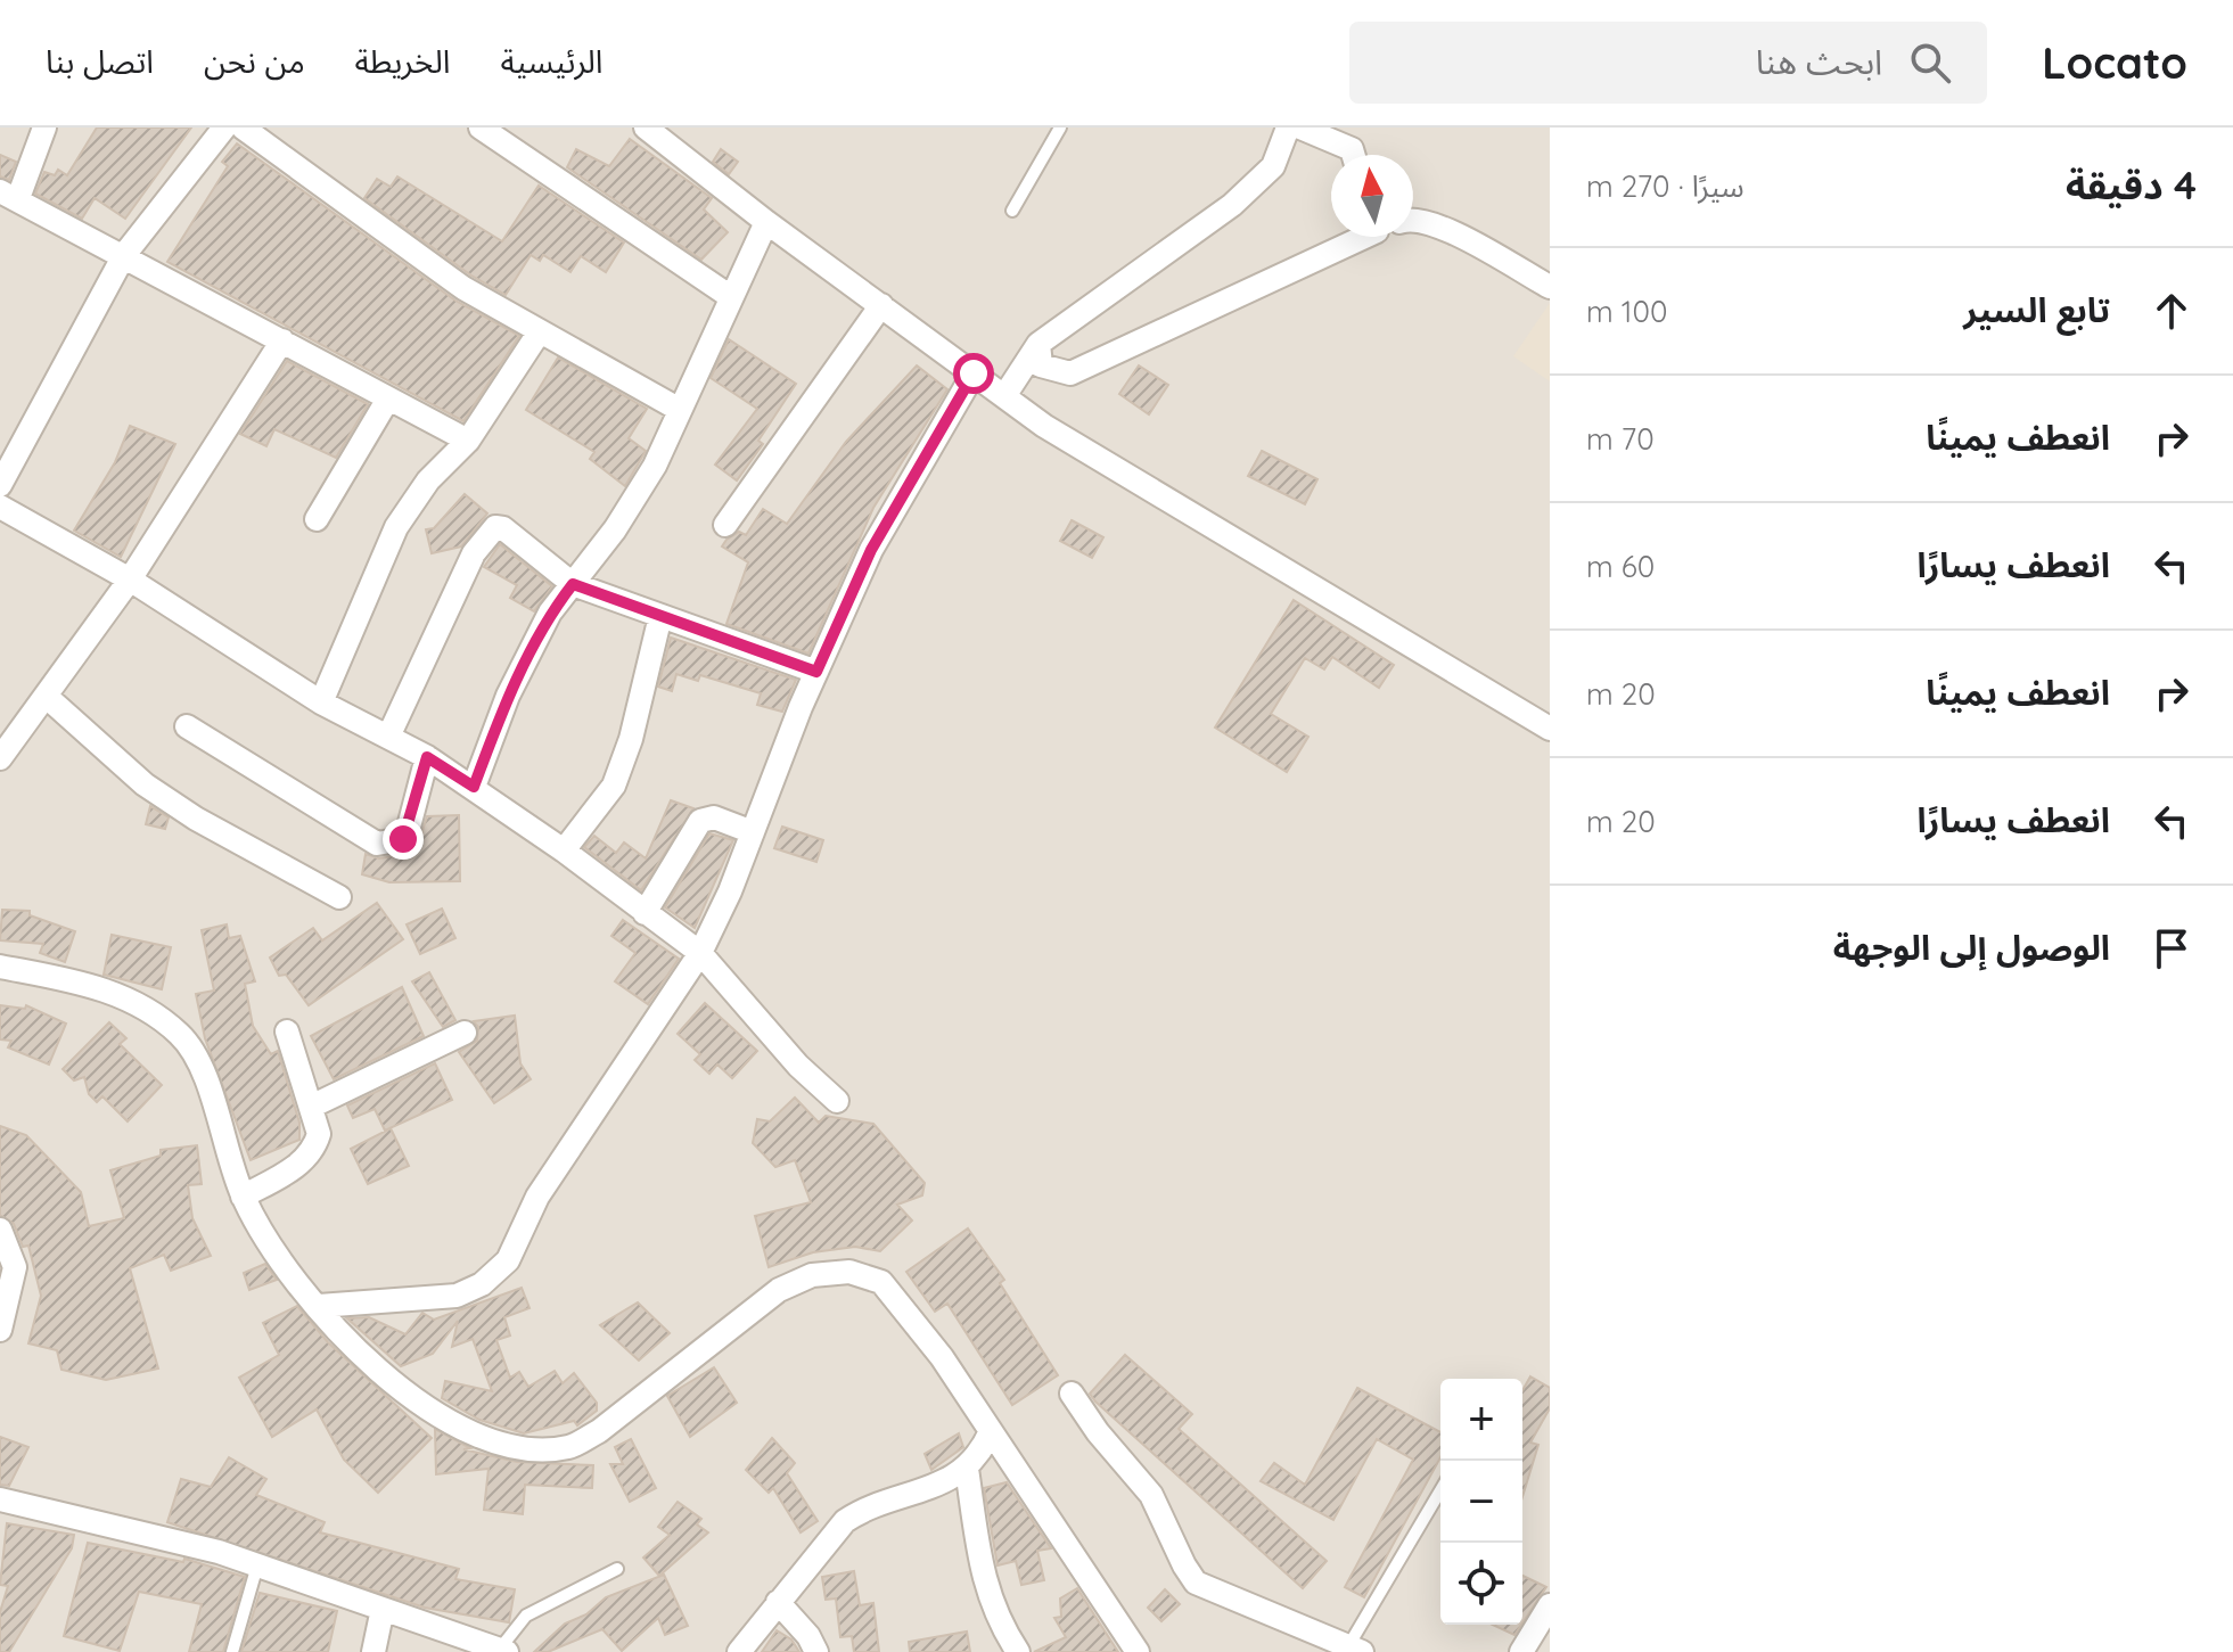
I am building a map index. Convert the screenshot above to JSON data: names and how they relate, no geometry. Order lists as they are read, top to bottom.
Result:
{
  "north": "top",
  "page": {
    "header": "Locato",
    "search": "ابحث هنا",
    "nav": [
      "الرئيسية",
      "الخريطة",
      "من نحن",
      "اتصل بنا"
    ],
    "heading": ["4 دقيقة", "سيرًا · 270 m"],
    "list": [
      ["تابع السير", "100 m"],
      ["انعطف يمينًا", "70 m"],
      ["انعطف يسارًا", "60 m"],
      ["انعطف يمينًا", "20 m"],
      ["انعطف يسارًا", "20 m"],
      "الوصول إلى الوجهة"
    ],
    "map_buttons": ["+", "−"]
  }
}
